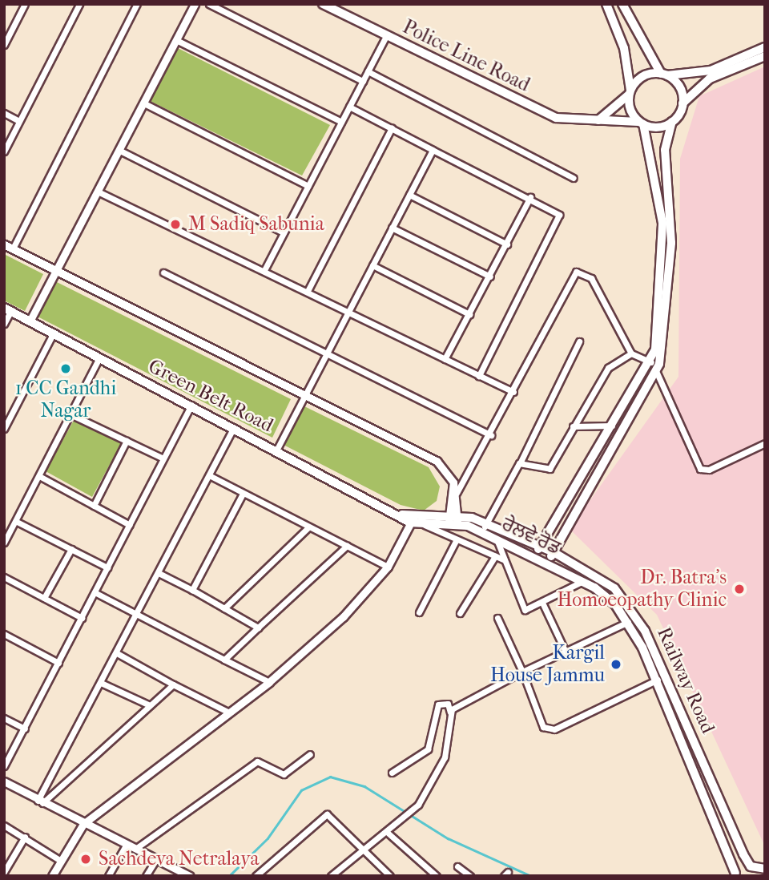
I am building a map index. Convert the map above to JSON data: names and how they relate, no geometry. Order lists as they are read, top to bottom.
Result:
{
  "streets": {
    "main road": [
      "Police Line Road",
      "Green Belt Road",
      "ਰੇਲਵੇ ਰੋਡ",
      "Railway Road"
    ]
  },
  "crossings": [
    ["Green Belt Road", "Railway Road"],
    ["ਰੇਲਵੇ ਰੋਡ", "Railway Road"]
  ],
  "places": [
    "M Sadiq Sabunia",
    "1 CC Gandhi Nagar",
    "Dr. Batra's Homoeopathy Clinic",
    "Kargil House Jammu",
    "Sachdeva Netralaya"
  ]
}
